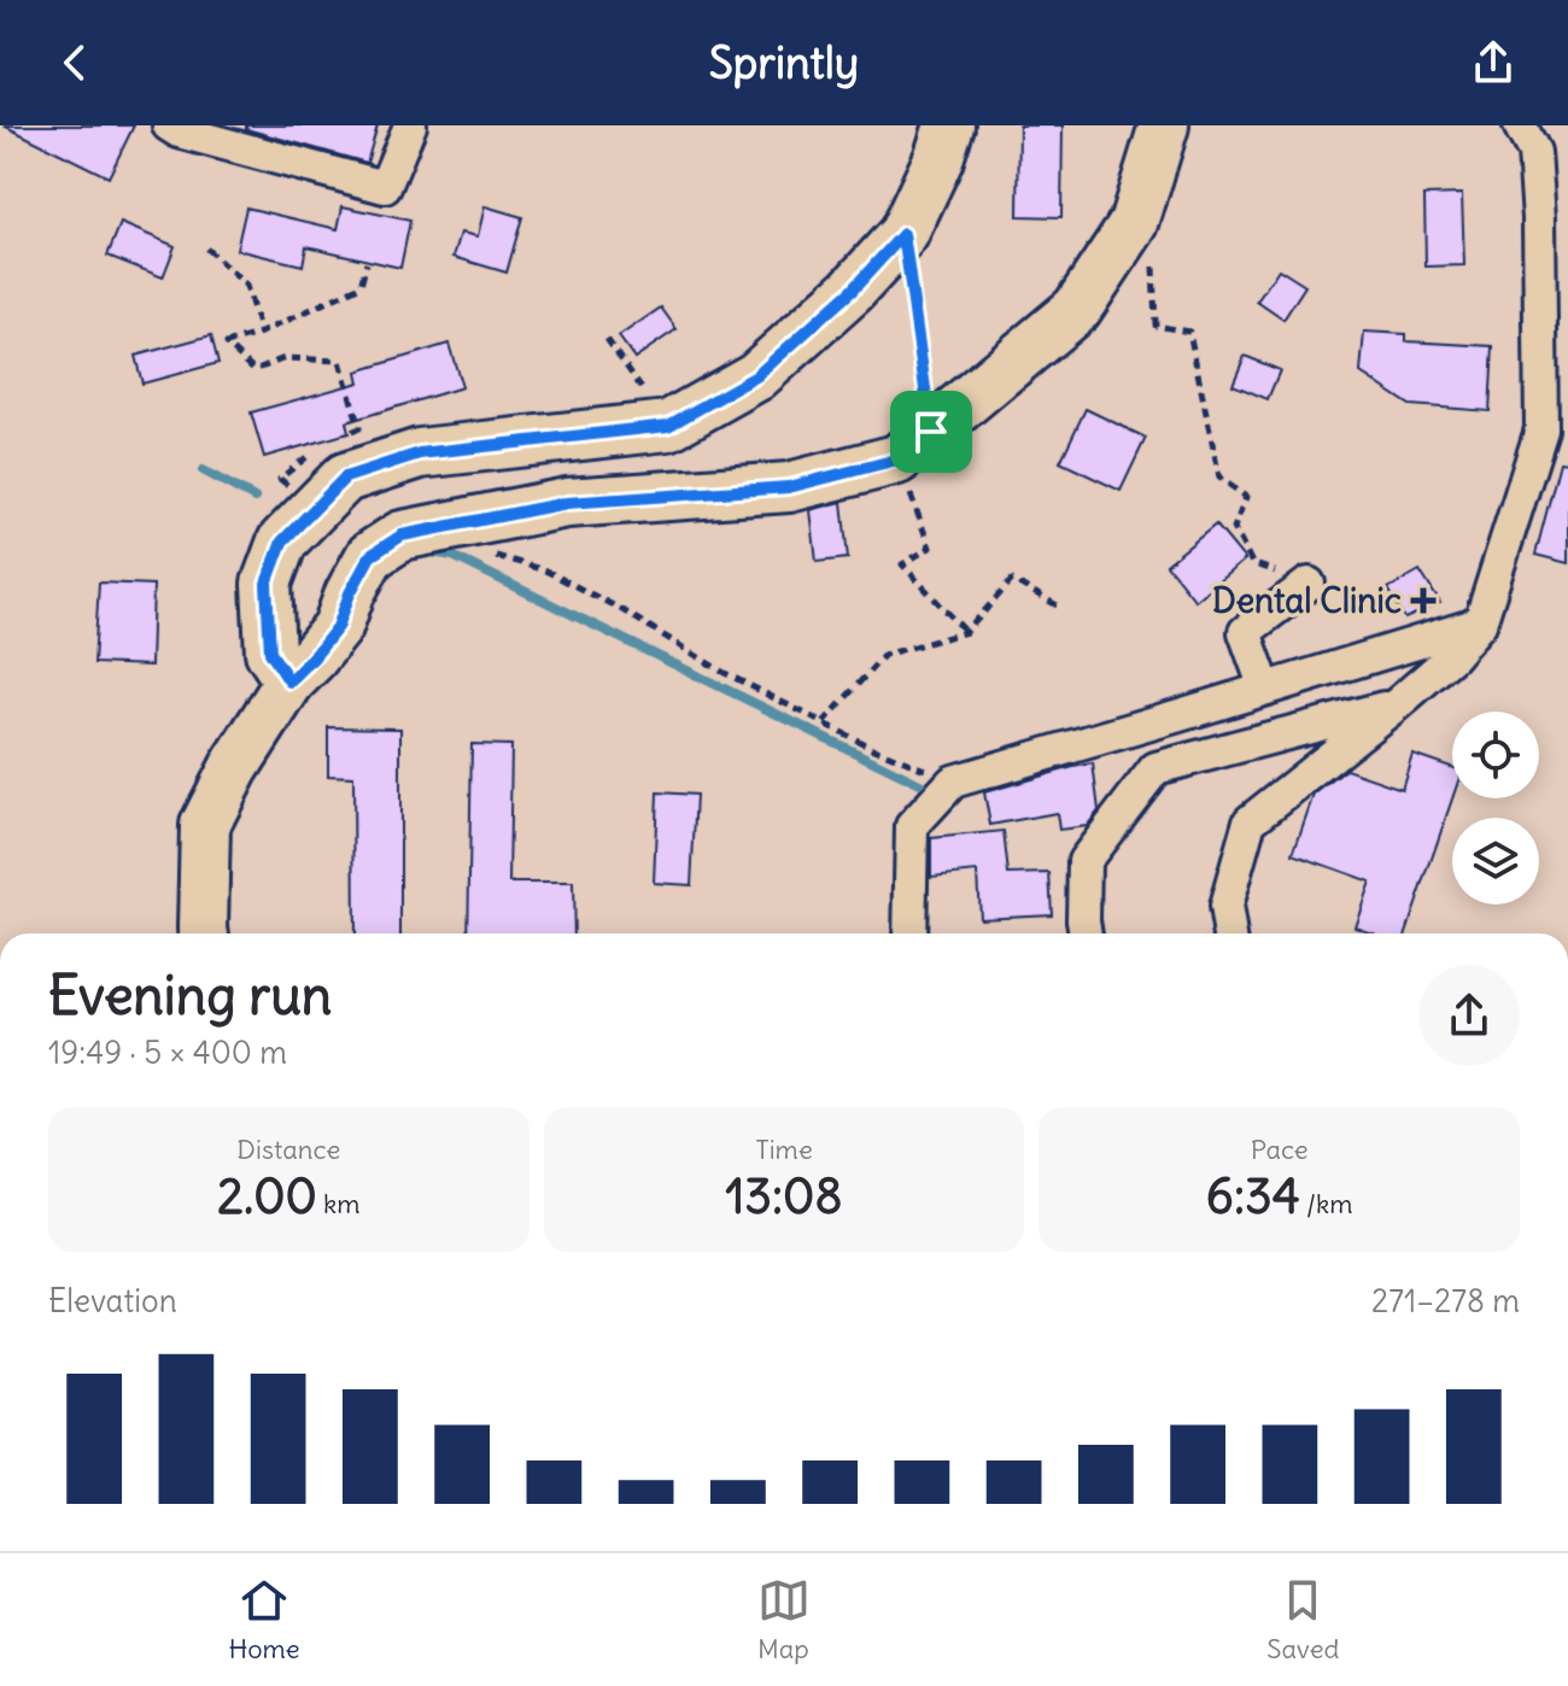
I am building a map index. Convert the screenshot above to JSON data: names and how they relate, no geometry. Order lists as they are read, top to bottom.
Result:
{
  "places": {
    "health": ["Dental Clinic"]
  },
  "page": {
    "header": "Sprintly",
    "heading": ["Evening run", "19:49 · 5 × 400 m"],
    "stats": [
      ["Distance", "2.00 km"],
      ["Time", "13:08"],
      ["Pace", "6:34 /km"]
    ],
    "chart": ["Elevation", "271–278 m"],
    "tabs": ["Home", "Map", "Saved"]
  }
}
